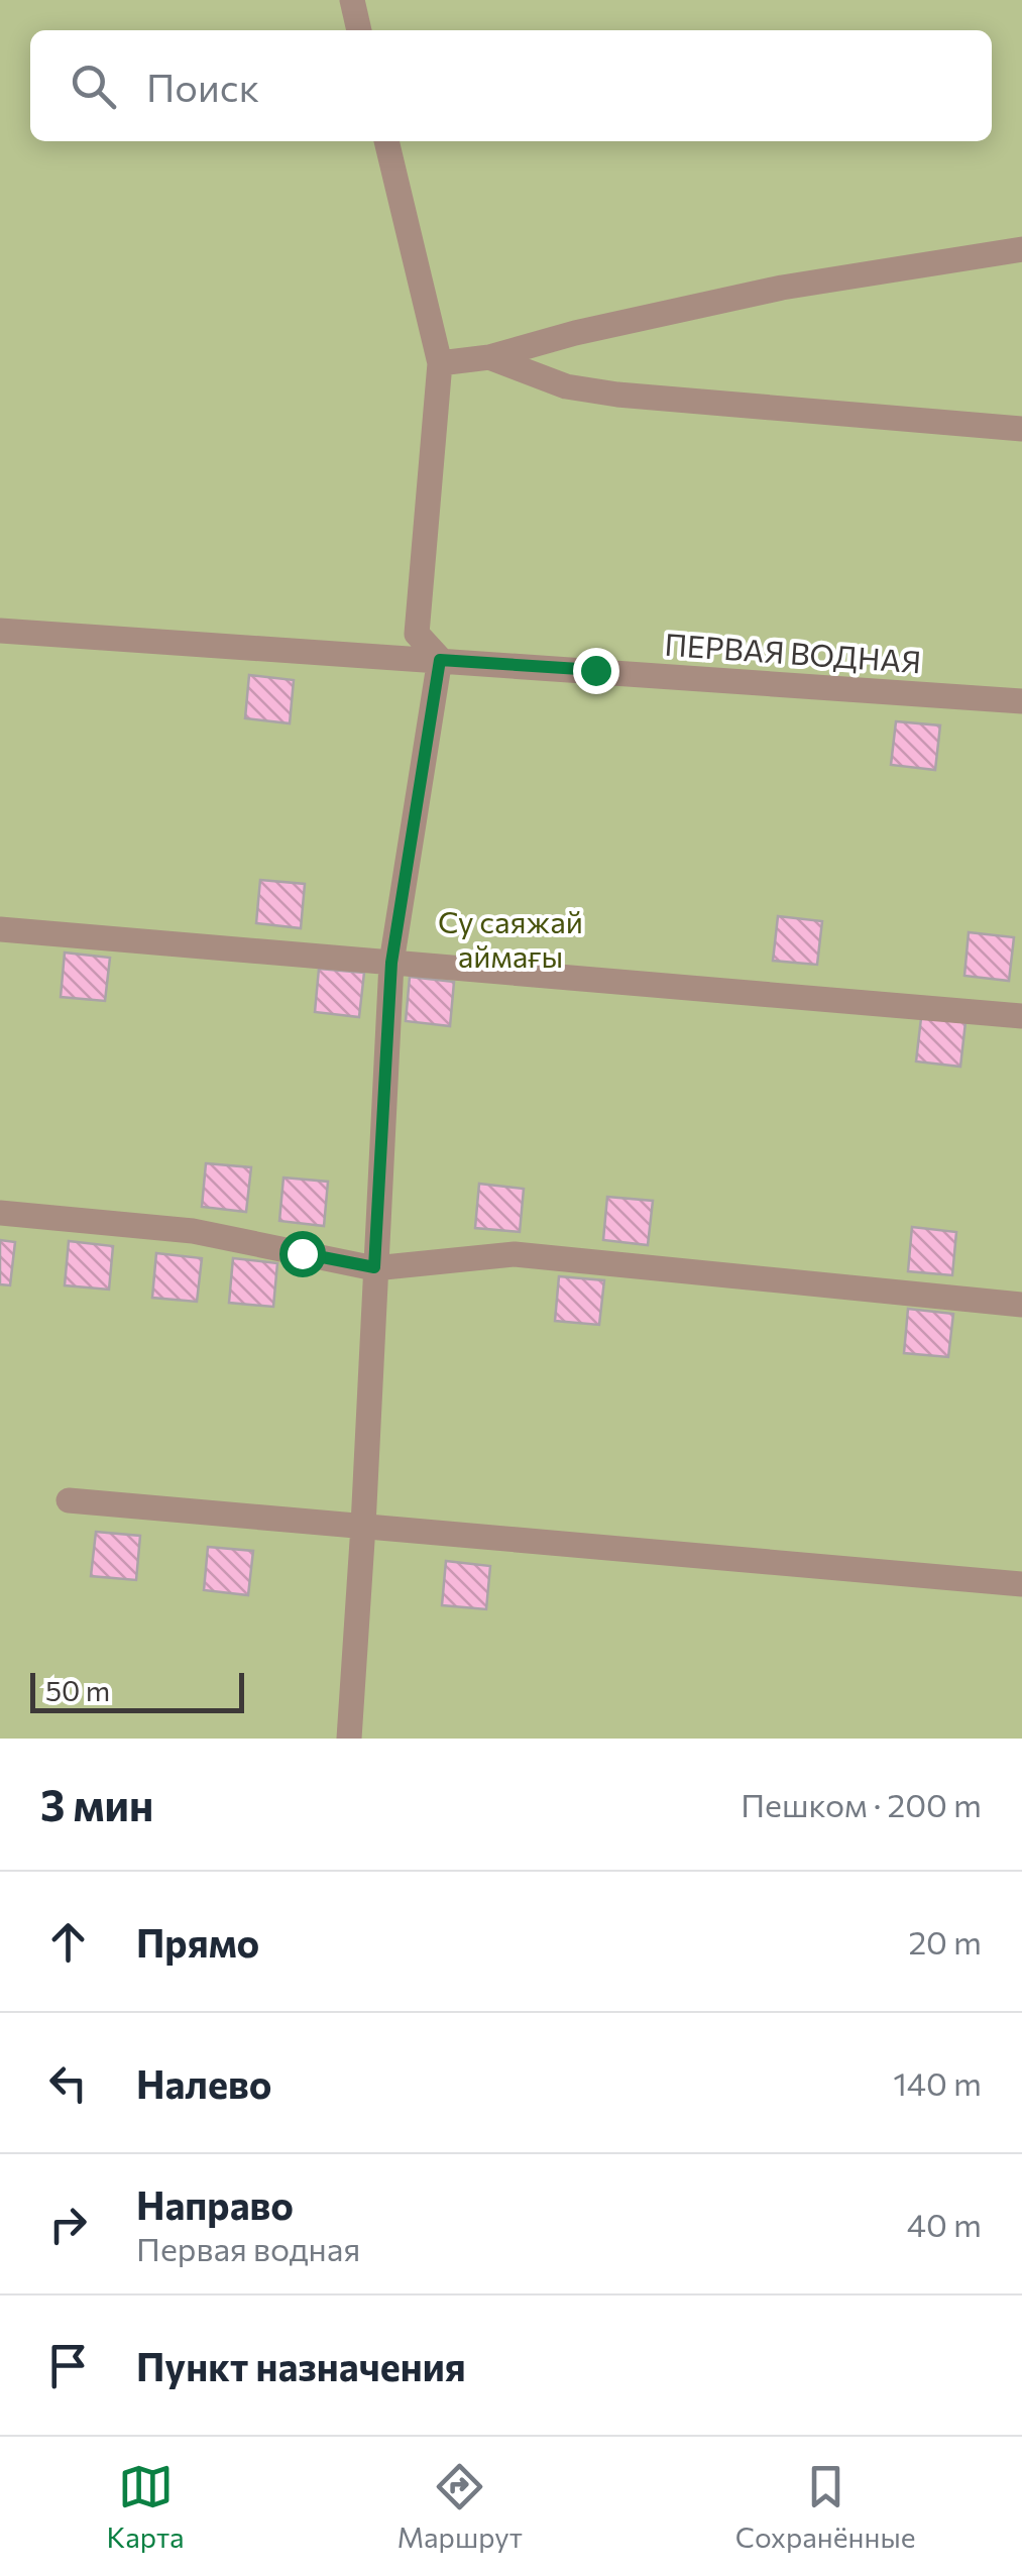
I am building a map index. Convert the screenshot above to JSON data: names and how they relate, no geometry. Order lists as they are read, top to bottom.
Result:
{
  "streets": {
    "street": ["ПЕРВАЯ ВОДНАЯ"]
  },
  "parks": ["Су саяжай аймағы"],
  "scale_bar": "50 m",
  "page": {
    "search": "Поиск",
    "scale": "50 m",
    "heading": ["3 мин", "Пешком · 200 m"],
    "list": [
      ["Прямо", "20 m"],
      ["Налево", "140 m"],
      ["Направо", "Первая водная", "40 m"],
      "Пункт назначения"
    ],
    "nav": ["Карта", "Маршрут", "Сохранённые"]
  }
}
